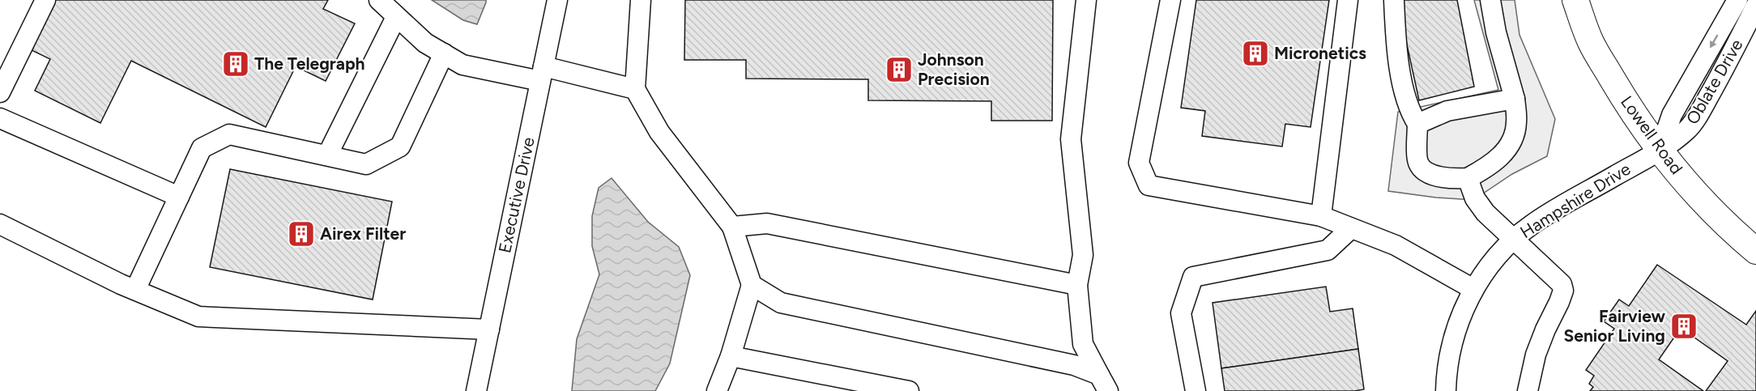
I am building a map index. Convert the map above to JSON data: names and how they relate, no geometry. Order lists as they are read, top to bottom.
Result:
{
  "streets": {
    "main road": ["Lowell Road"],
    "street": ["Oblate Drive", "Executive Drive", "Hampshire Drive"]
  },
  "crossings": [
    ["Oblate Drive", "Lowell Road"],
    ["Oblate Drive", "Hampshire Drive"],
    ["Lowell Road", "Hampshire Drive"]
  ],
  "places": {
    "building": [
      "Micronetics",
      "The Telegraph",
      "Johnson Precision",
      "Airex Filter",
      "Fairview Senior Living"
    ]
  }
}
